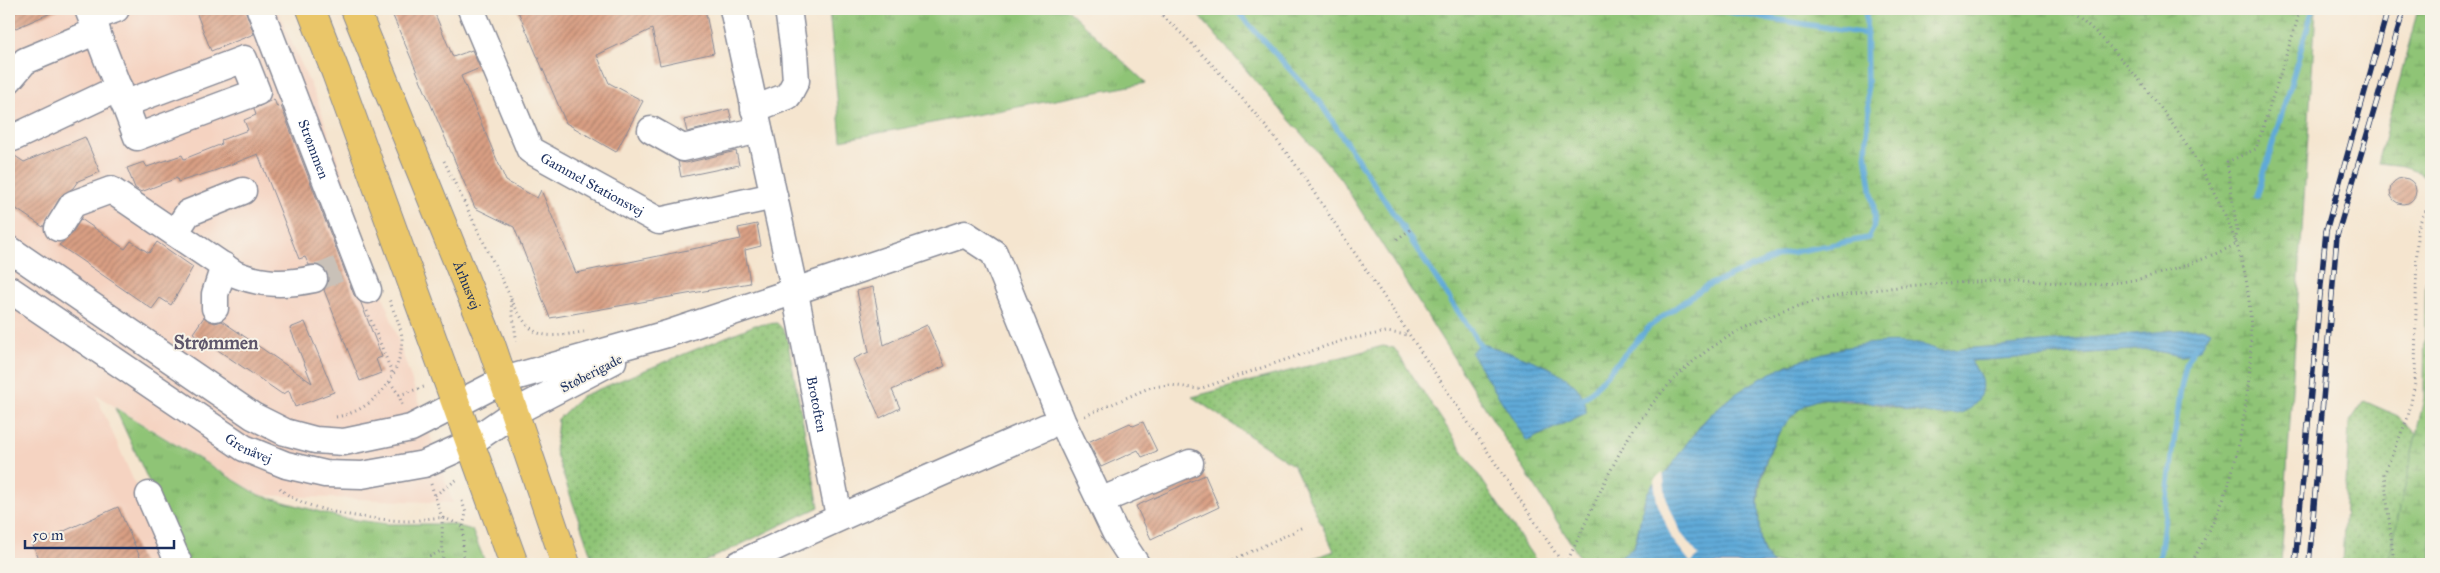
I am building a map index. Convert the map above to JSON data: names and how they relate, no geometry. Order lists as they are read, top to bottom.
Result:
{
  "streets": {
    "main road": ["Århusvej"],
    "street": [
      "Strømmen",
      "Gammel Stationsvej",
      "Støberigade",
      "Brotoften",
      "Grenåvej"
    ]
  },
  "crossings": [
    ["Århusvej", "Støberigade"],
    ["Århusvej", "Grenåvej"],
    ["Støberigade", "Brotoften"],
    ["Støberigade", "Grenåvej"]
  ],
  "districts": ["Strømmen"],
  "scale_bar": "50 m"
}
